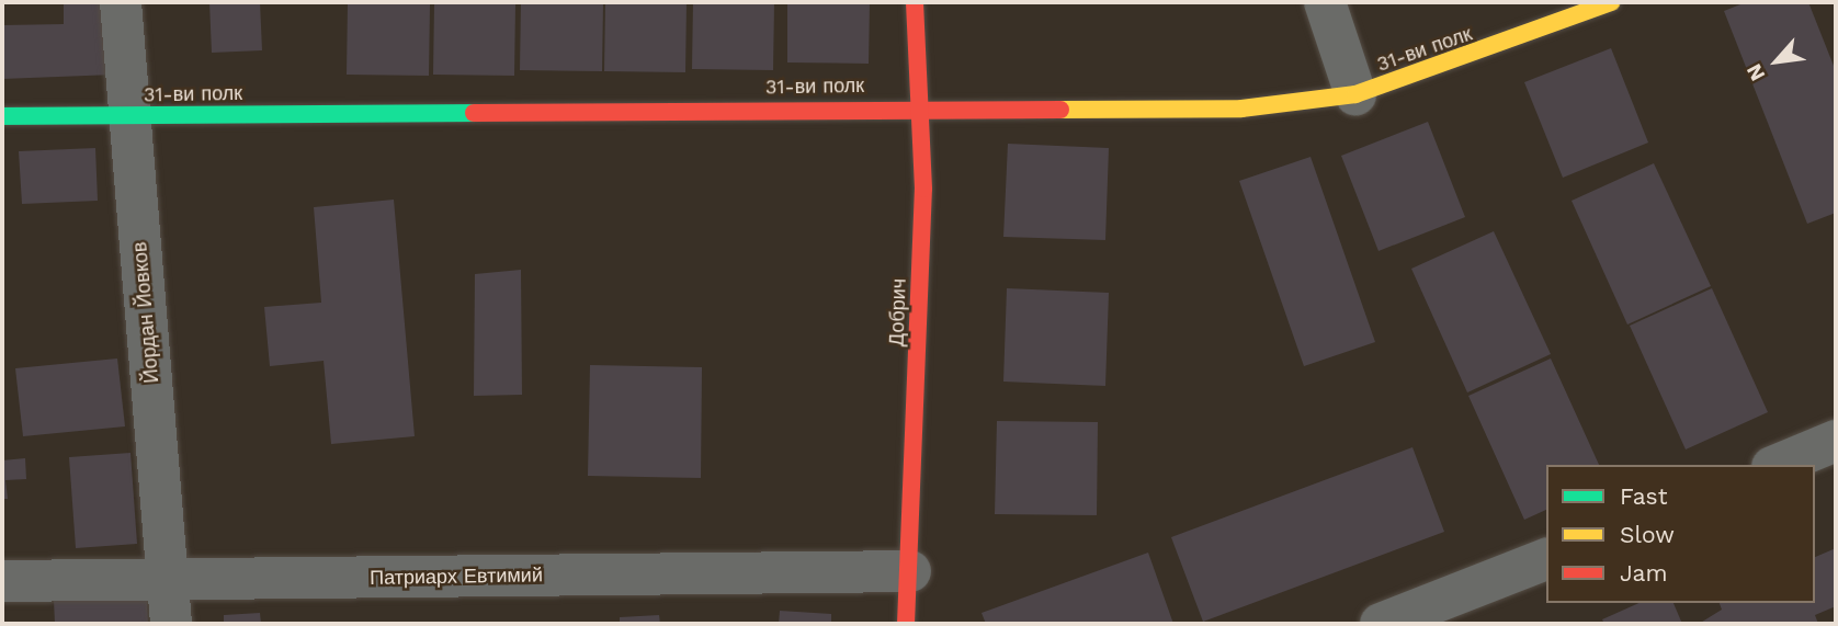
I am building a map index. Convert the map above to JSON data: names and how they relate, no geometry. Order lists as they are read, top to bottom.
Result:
{
  "streets": {
    "street": [
      "31-ви полк",
      "Йордан Йовков",
      "Добрич",
      "Патриарх Евтимий"
    ]
  },
  "crossings": [
    ["31-ви полк", "Йордан Йовков"],
    ["31-ви полк", "Добрич"],
    ["Йордан Йовков", "Патриарх Евтимий"],
    ["Добрич", "Патриарх Евтимий"]
  ],
  "legend": ["Fast", "Slow", "Jam"],
  "north": "bottom left"
}
